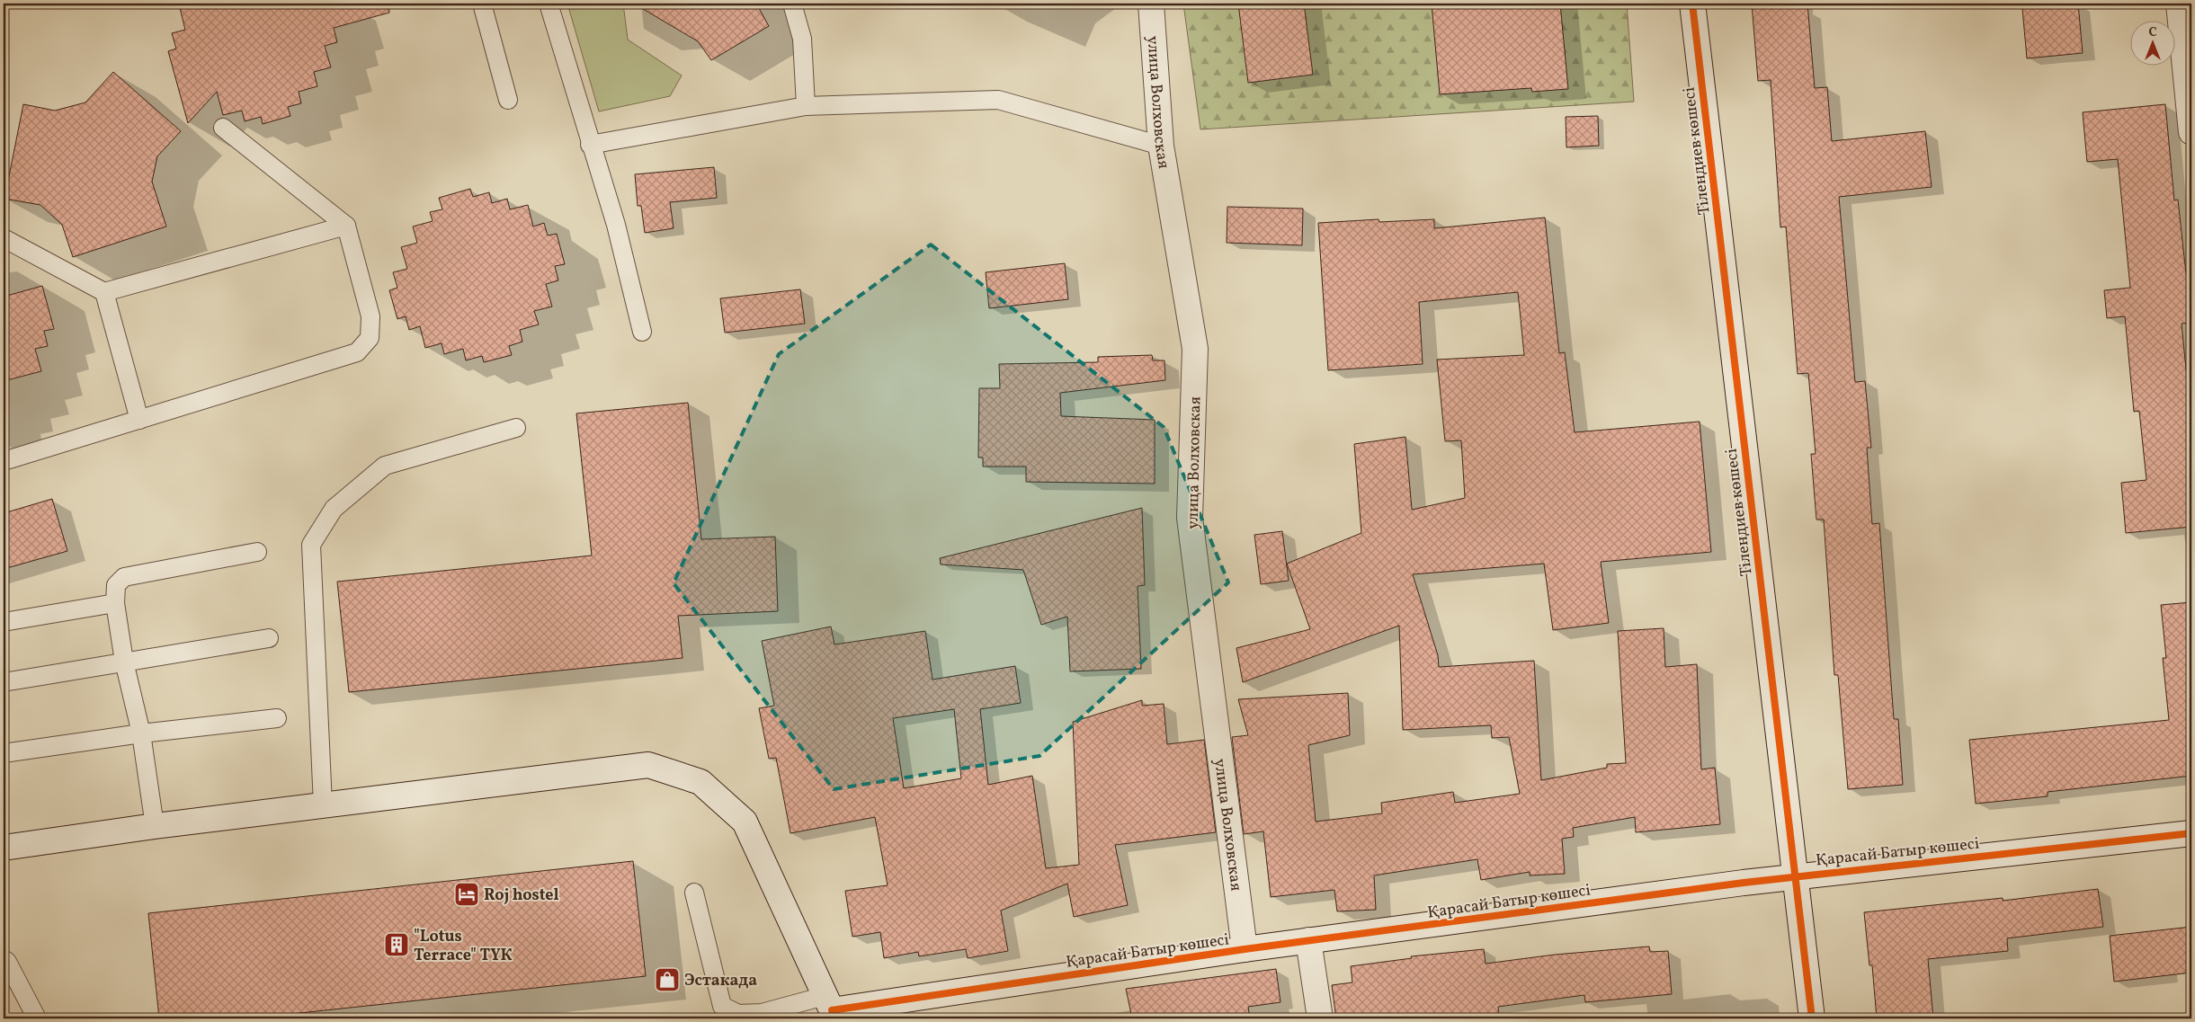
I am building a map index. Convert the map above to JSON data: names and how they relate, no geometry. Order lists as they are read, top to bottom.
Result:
{
  "streets": {
    "street": ["улица Волховская", "Тілендиев көшесі", "Қарасай Батыр көшесі"]
  },
  "crossings": [
    ["улица Волховская", "Қарасай Батыр көшесі"],
    ["Тілендиев көшесі", "Қарасай Батыр көшесі"]
  ],
  "places": {
    "hotel": ["Roj hostel"],
    "building": ["\"Lotus Terrace\" ТҮК"],
    "shop": ["Эстакада"]
  },
  "north": "top"
}
